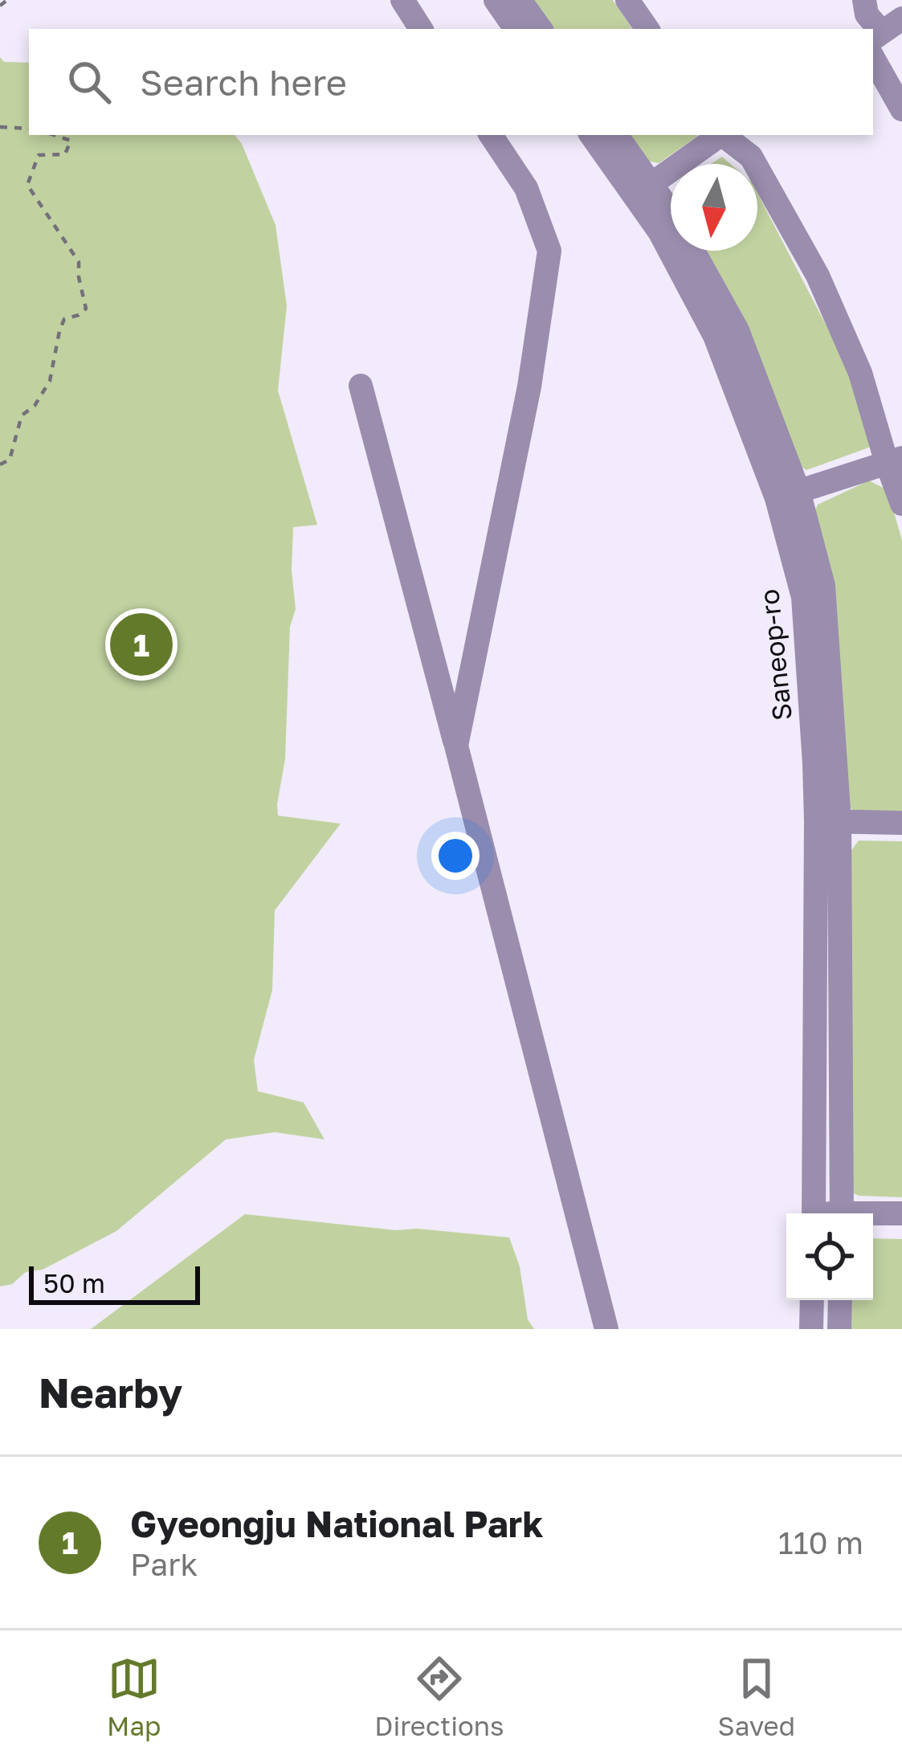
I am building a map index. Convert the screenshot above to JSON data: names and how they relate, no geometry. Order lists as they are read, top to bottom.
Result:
{
  "streets": {
    "street": ["Saneop-ro"]
  },
  "scale_bar": "50 m",
  "north": "bottom",
  "page": {
    "search": "Search here",
    "pins": "1",
    "scale": "50 m",
    "heading": "Nearby",
    "list": [
      {
        "mark": "1",
        "name": "Gyeongju National Park",
        "note": "Park",
        "value": "110 m"
      }
    ],
    "nav": ["Map", "Directions", "Saved"]
  }
}
